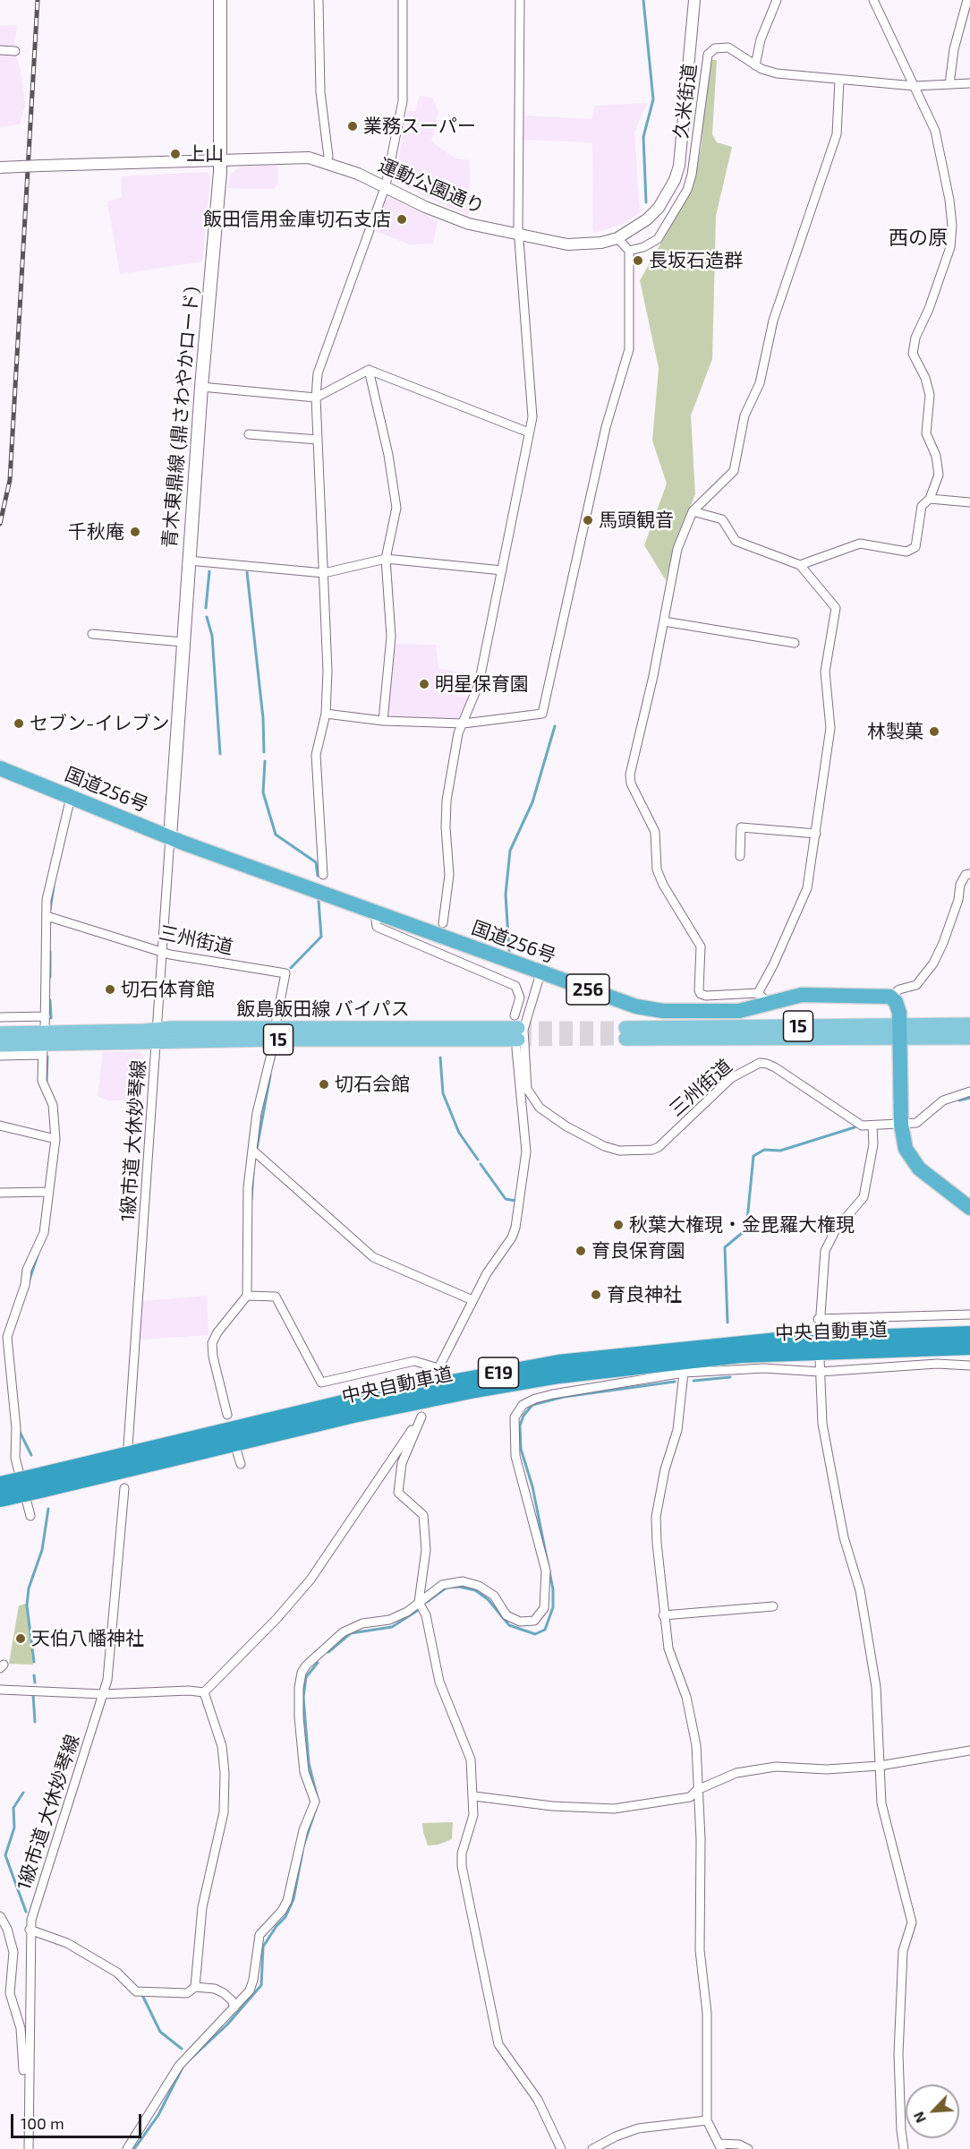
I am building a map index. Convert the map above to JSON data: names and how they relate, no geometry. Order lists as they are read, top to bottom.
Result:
{
  "streets": {
    "highway": [
      "国道256号",
      "256",
      "中央自動車道",
      "E19"
    ],
    "main road": ["青木東鼎線 (鼎さわやかロード)", "飯島飯田線 バイパス", "15"],
    "street": [
      "久米街道",
      "運動公園通り",
      "三州街道",
      "1級市道 大休妙琴線"
    ]
  },
  "crossings": [
    ["運動公園通り", "青木東鼎線 (鼎さわやかロード)"],
    ["青木東鼎線 (鼎さわやかロード)", "国道256号"],
    ["青木東鼎線 (鼎さわやかロード)", "1級市道 大休妙琴線"],
    ["国道256号", "三州街道"],
    ["国道256号", "1級市道 大休妙琴線"],
    ["三州街道", "飯島飯田線 バイパス"],
    ["三州街道", "1級市道 大休妙琴線"],
    ["飯島飯田線 バイパス", "1級市道 大休妙琴線"]
  ],
  "districts": ["西の原"],
  "places": [
    "業務スーパー",
    "上山",
    "飯田信用金庫切石支店",
    "長坂石造群",
    "馬頭観音",
    "千秋庵",
    "明星保育園",
    "セブン-イレブン",
    "林製菓",
    "切石体育館",
    "切石会館",
    "秋葉大権現・金毘羅大権現",
    "育良保育園",
    "育良神社",
    "天伯八幡神社"
  ],
  "scale_bar": "100 m",
  "north": "bottom left"
}
